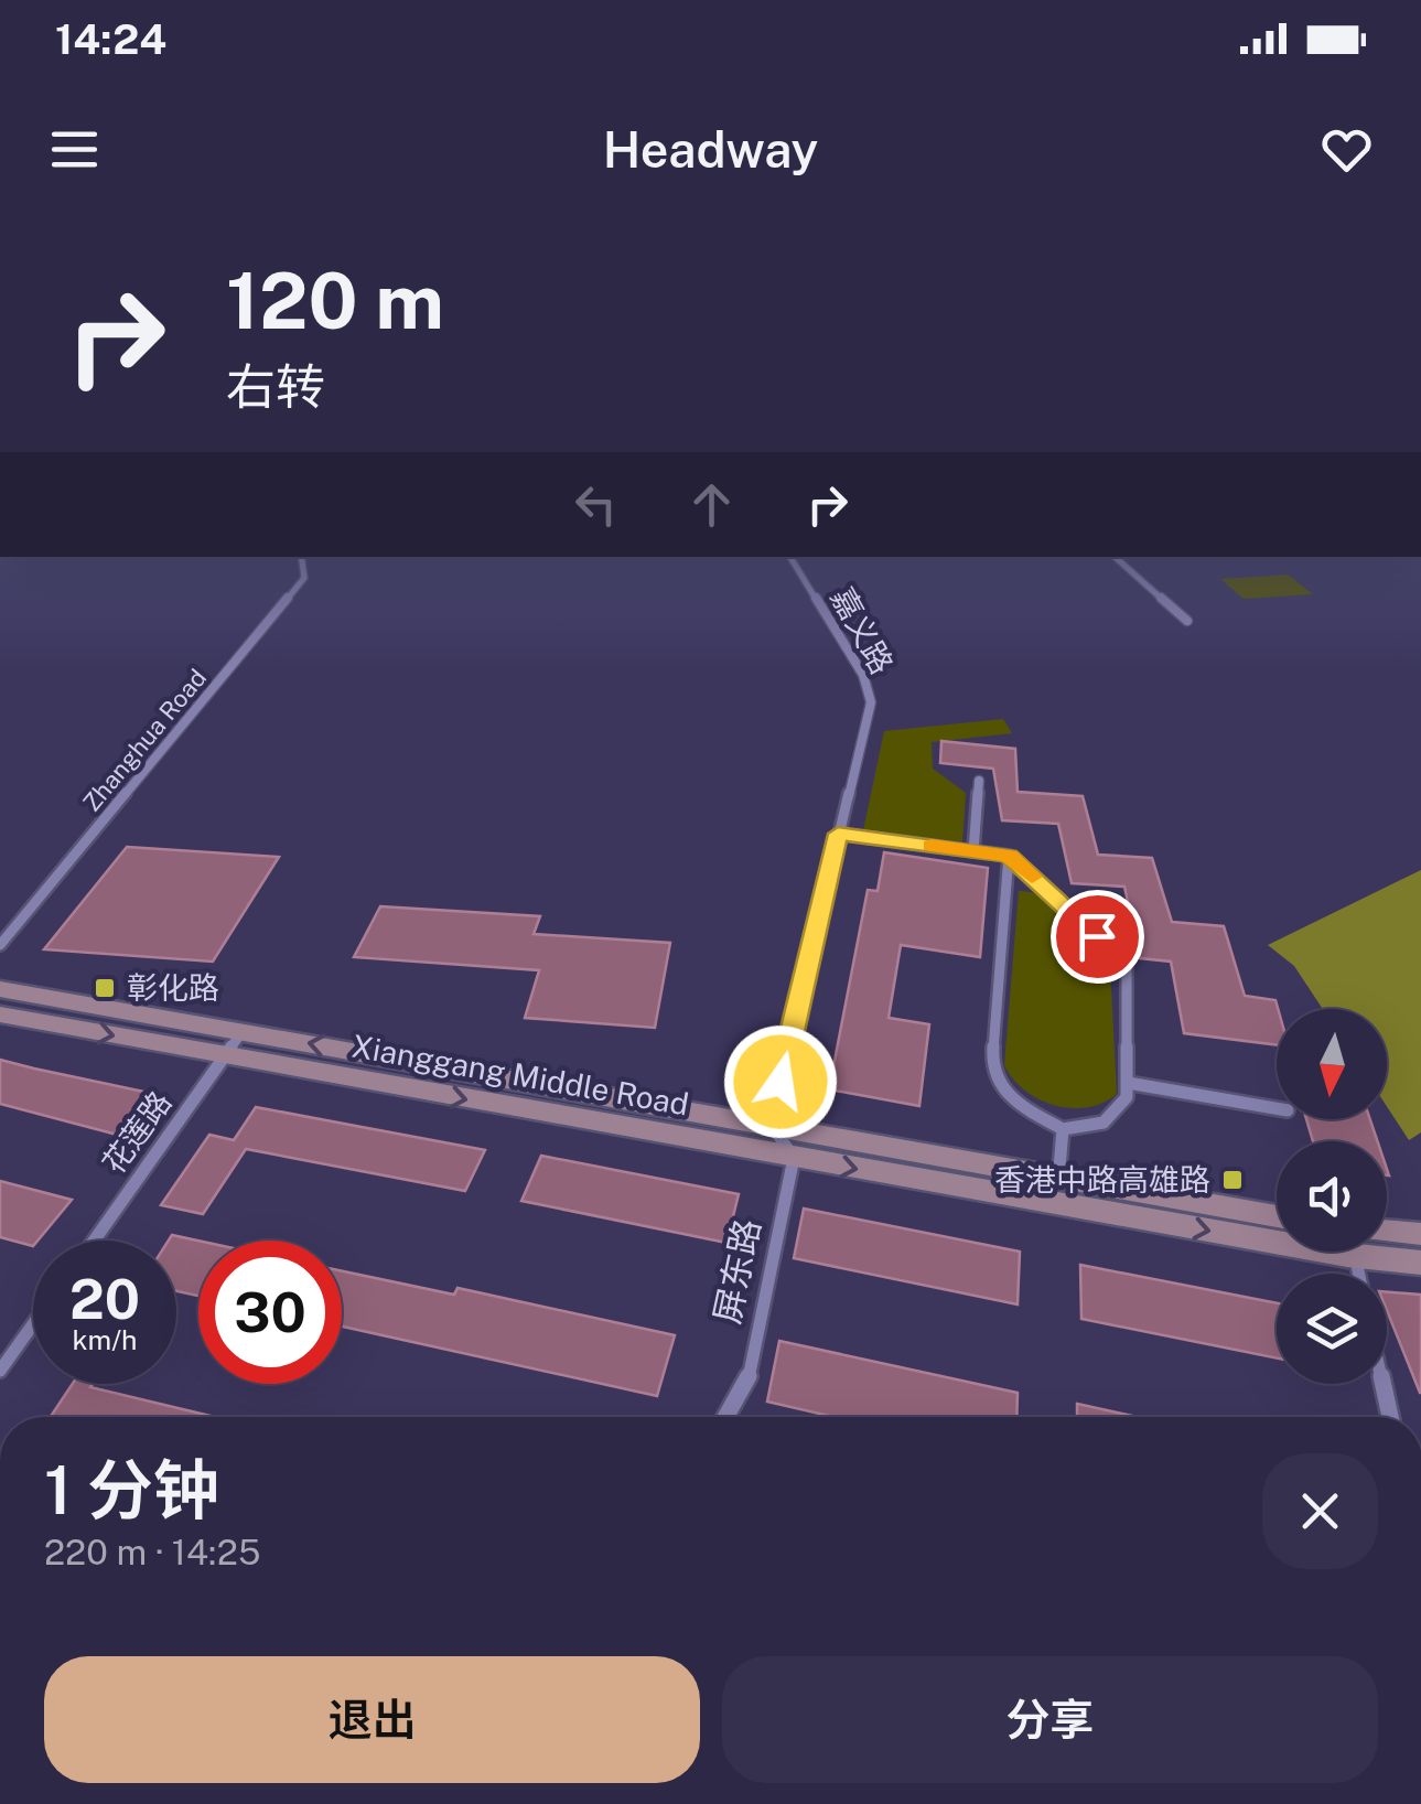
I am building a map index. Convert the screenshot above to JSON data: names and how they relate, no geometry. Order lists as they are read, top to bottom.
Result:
{
  "streets": {
    "main road": ["Xianggang Middle Road"],
    "street": [
      "嘉义路",
      "Zhanghua Road",
      "花莲路",
      "屏东路"
    ]
  },
  "crossings": [
    ["嘉义路", "Xianggang Middle Road"],
    ["Xianggang Middle Road", "花莲路"],
    ["Xianggang Middle Road", "屏东路"]
  ],
  "places": {
    "transit": ["彰化路", "香港中路高雄路"]
  },
  "north": "bottom",
  "page": {
    "status": "14:24",
    "header": "Headway",
    "turn": ["120 m", "右转"],
    "speed": "20 km/h",
    "limit": "30",
    "heading": ["1 分钟", "220 m · 14:25"],
    "buttons": ["退出", "分享"]
  }
}
